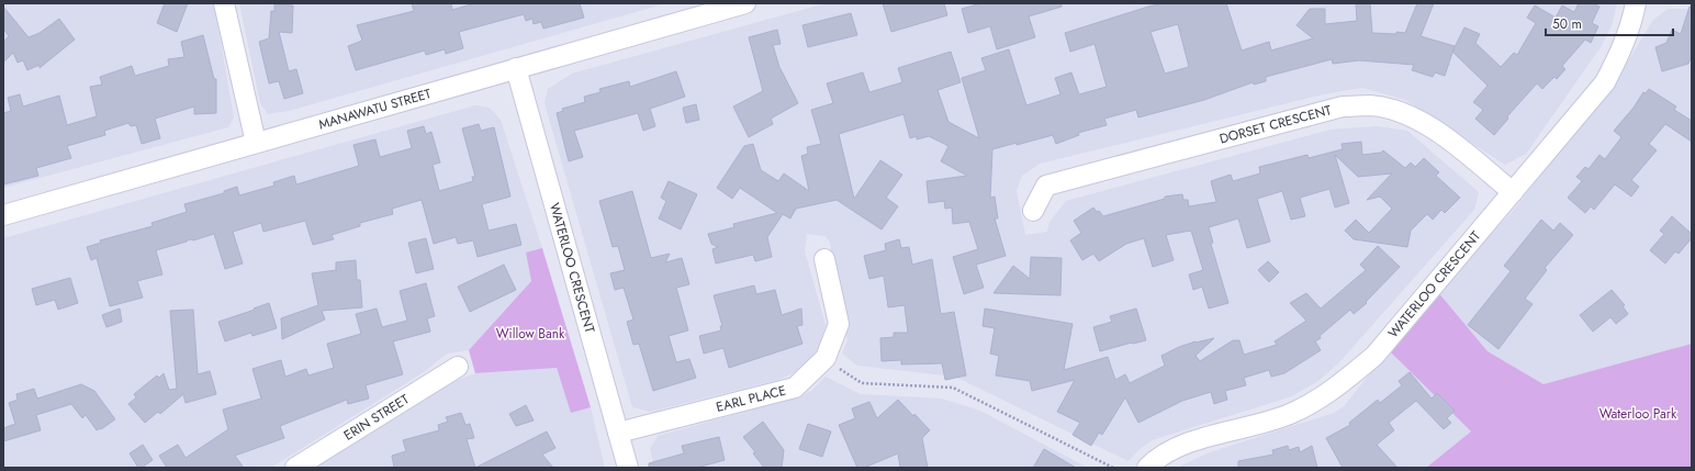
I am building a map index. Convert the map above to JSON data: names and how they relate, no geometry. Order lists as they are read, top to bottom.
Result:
{
  "streets": {
    "street": [
      "MANAWATU STREET",
      "DORSET CRESCENT",
      "WATERLOO CRESCENT",
      "EARL PLACE",
      "ERIN STREET"
    ]
  },
  "crossings": [
    ["MANAWATU STREET", "WATERLOO CRESCENT"],
    ["DORSET CRESCENT", "WATERLOO CRESCENT"],
    ["WATERLOO CRESCENT", "EARL PLACE"]
  ],
  "parks": ["Willow Bank", "Waterloo Park"],
  "scale_bar": "50 m"
}
